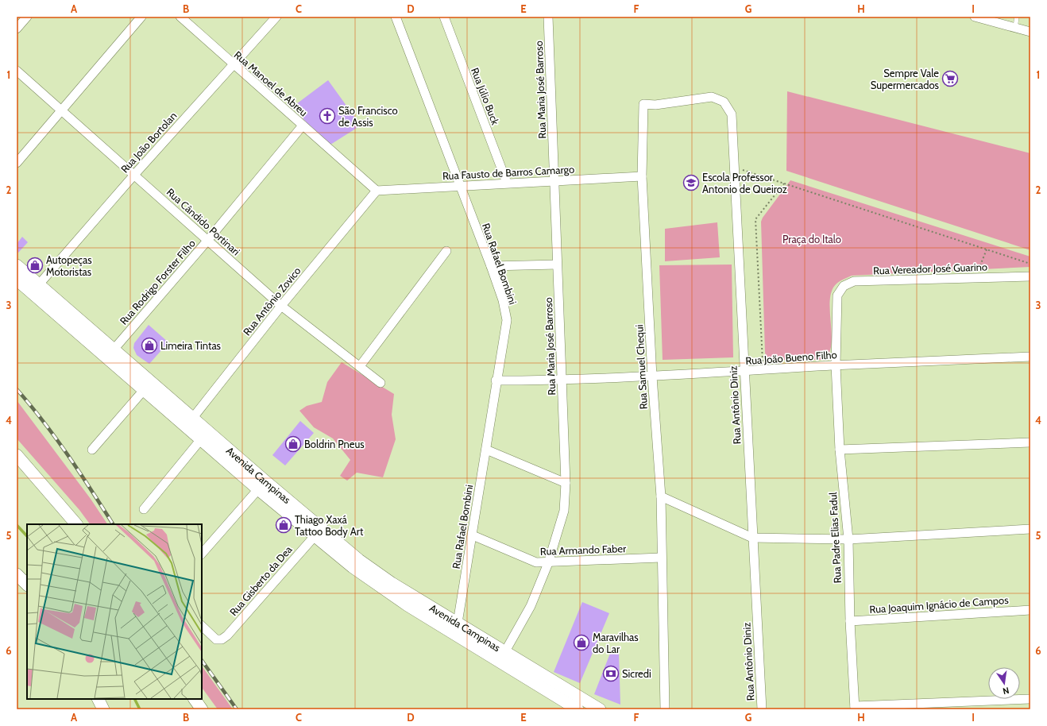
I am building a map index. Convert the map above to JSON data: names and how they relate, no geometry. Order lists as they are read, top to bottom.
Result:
{
  "streets": {
    "main road": ["Avenida Campinas"],
    "street": [
      "Rua Manoel de Abreu",
      "Rua Maria José Barroso",
      "Rua Júlio Buck",
      "Rua João Bortolan",
      "Rua Fausto de Barros Camargo",
      "Rua Cândido Portinari",
      "Rua Rafael Bombini",
      "Rua Vereador José Guarino",
      "Rua Rodrigo Forster Filho",
      "Rua Antônio Zovico",
      "Rua João Bueno Filho",
      "Rua Samuel Chequi",
      "Rua Antônio Diniz",
      "Rua Padre Elias Fadul",
      "Rua Armando Faber",
      "Rua Gisberto da Dea",
      "Rua Joaquim Ignácio de Campos"
    ]
  },
  "crossings": [
    ["Rua Manoel de Abreu", "Rua João Bortolan"],
    ["Rua Manoel de Abreu", "Rua Fausto de Barros Camargo"],
    ["Rua Manoel de Abreu", "Rua Rodrigo Forster Filho"],
    ["Rua Manoel de Abreu", "Rua Antônio Zovico"],
    ["Rua Maria José Barroso", "Rua Fausto de Barros Camargo"],
    ["Rua Maria José Barroso", "Rua João Bueno Filho"],
    ["Rua Maria José Barroso", "Avenida Campinas"],
    ["Rua Maria José Barroso", "Rua Armando Faber"],
    ["Rua Júlio Buck", "Rua Fausto de Barros Camargo"],
    ["Rua João Bortolan", "Rua Cândido Portinari"],
    ["Rua João Bortolan", "Avenida Campinas"],
    ["Rua Fausto de Barros Camargo", "Rua Rafael Bombini"],
    ["Rua Fausto de Barros Camargo", "Rua Antônio Zovico"],
    ["Rua Fausto de Barros Camargo", "Rua Samuel Chequi"],
    ["Rua Cândido Portinari", "Rua Rodrigo Forster Filho"],
    ["Rua Cândido Portinari", "Rua Antônio Zovico"],
    ["Rua Rafael Bombini", "Rua João Bueno Filho"],
    ["Rua Rafael Bombini", "Avenida Campinas"],
    ["Rua Rafael Bombini", "Rua Armando Faber"],
    ["Rua Vereador José Guarino", "Rua Padre Elias Fadul"],
    ["Rua Rodrigo Forster Filho", "Avenida Campinas"],
    ["Rua Antônio Zovico", "Avenida Campinas"],
    ["Rua João Bueno Filho", "Rua Samuel Chequi"],
    ["Rua João Bueno Filho", "Rua Antônio Diniz"],
    ["Rua João Bueno Filho", "Rua Padre Elias Fadul"],
    ["Rua Samuel Chequi", "Rua Antônio Diniz"],
    ["Rua Samuel Chequi", "Rua Armando Faber"],
    ["Avenida Campinas", "Rua Gisberto da Dea"],
    ["Rua Padre Elias Fadul", "Rua Joaquim Ignácio de Campos"]
  ],
  "parks": ["Praça do Italo"],
  "places": {
    "supermarket": ["Sempre Vale Supermercados"],
    "church": ["São Francisco de Assis"],
    "school or university": ["Escola Professor Antonio de Queiroz"],
    "shop": [
      "Autopeças Motoristas",
      "Limeira Tintas",
      "Boldrin Pneus",
      "Thiago Xaxá Tattoo Body Art",
      "Maravilhas do Lar"
    ],
    "bank": ["Sicredi"]
  },
  "north": "bottom",
  "grid": {
    "columns": [
      "A",
      "B",
      "C",
      "D",
      "E",
      "F",
      "G",
      "H",
      "I"
    ],
    "rows": [
      "1",
      "2",
      "3",
      "4",
      "5",
      "6"
    ]
  }
}
